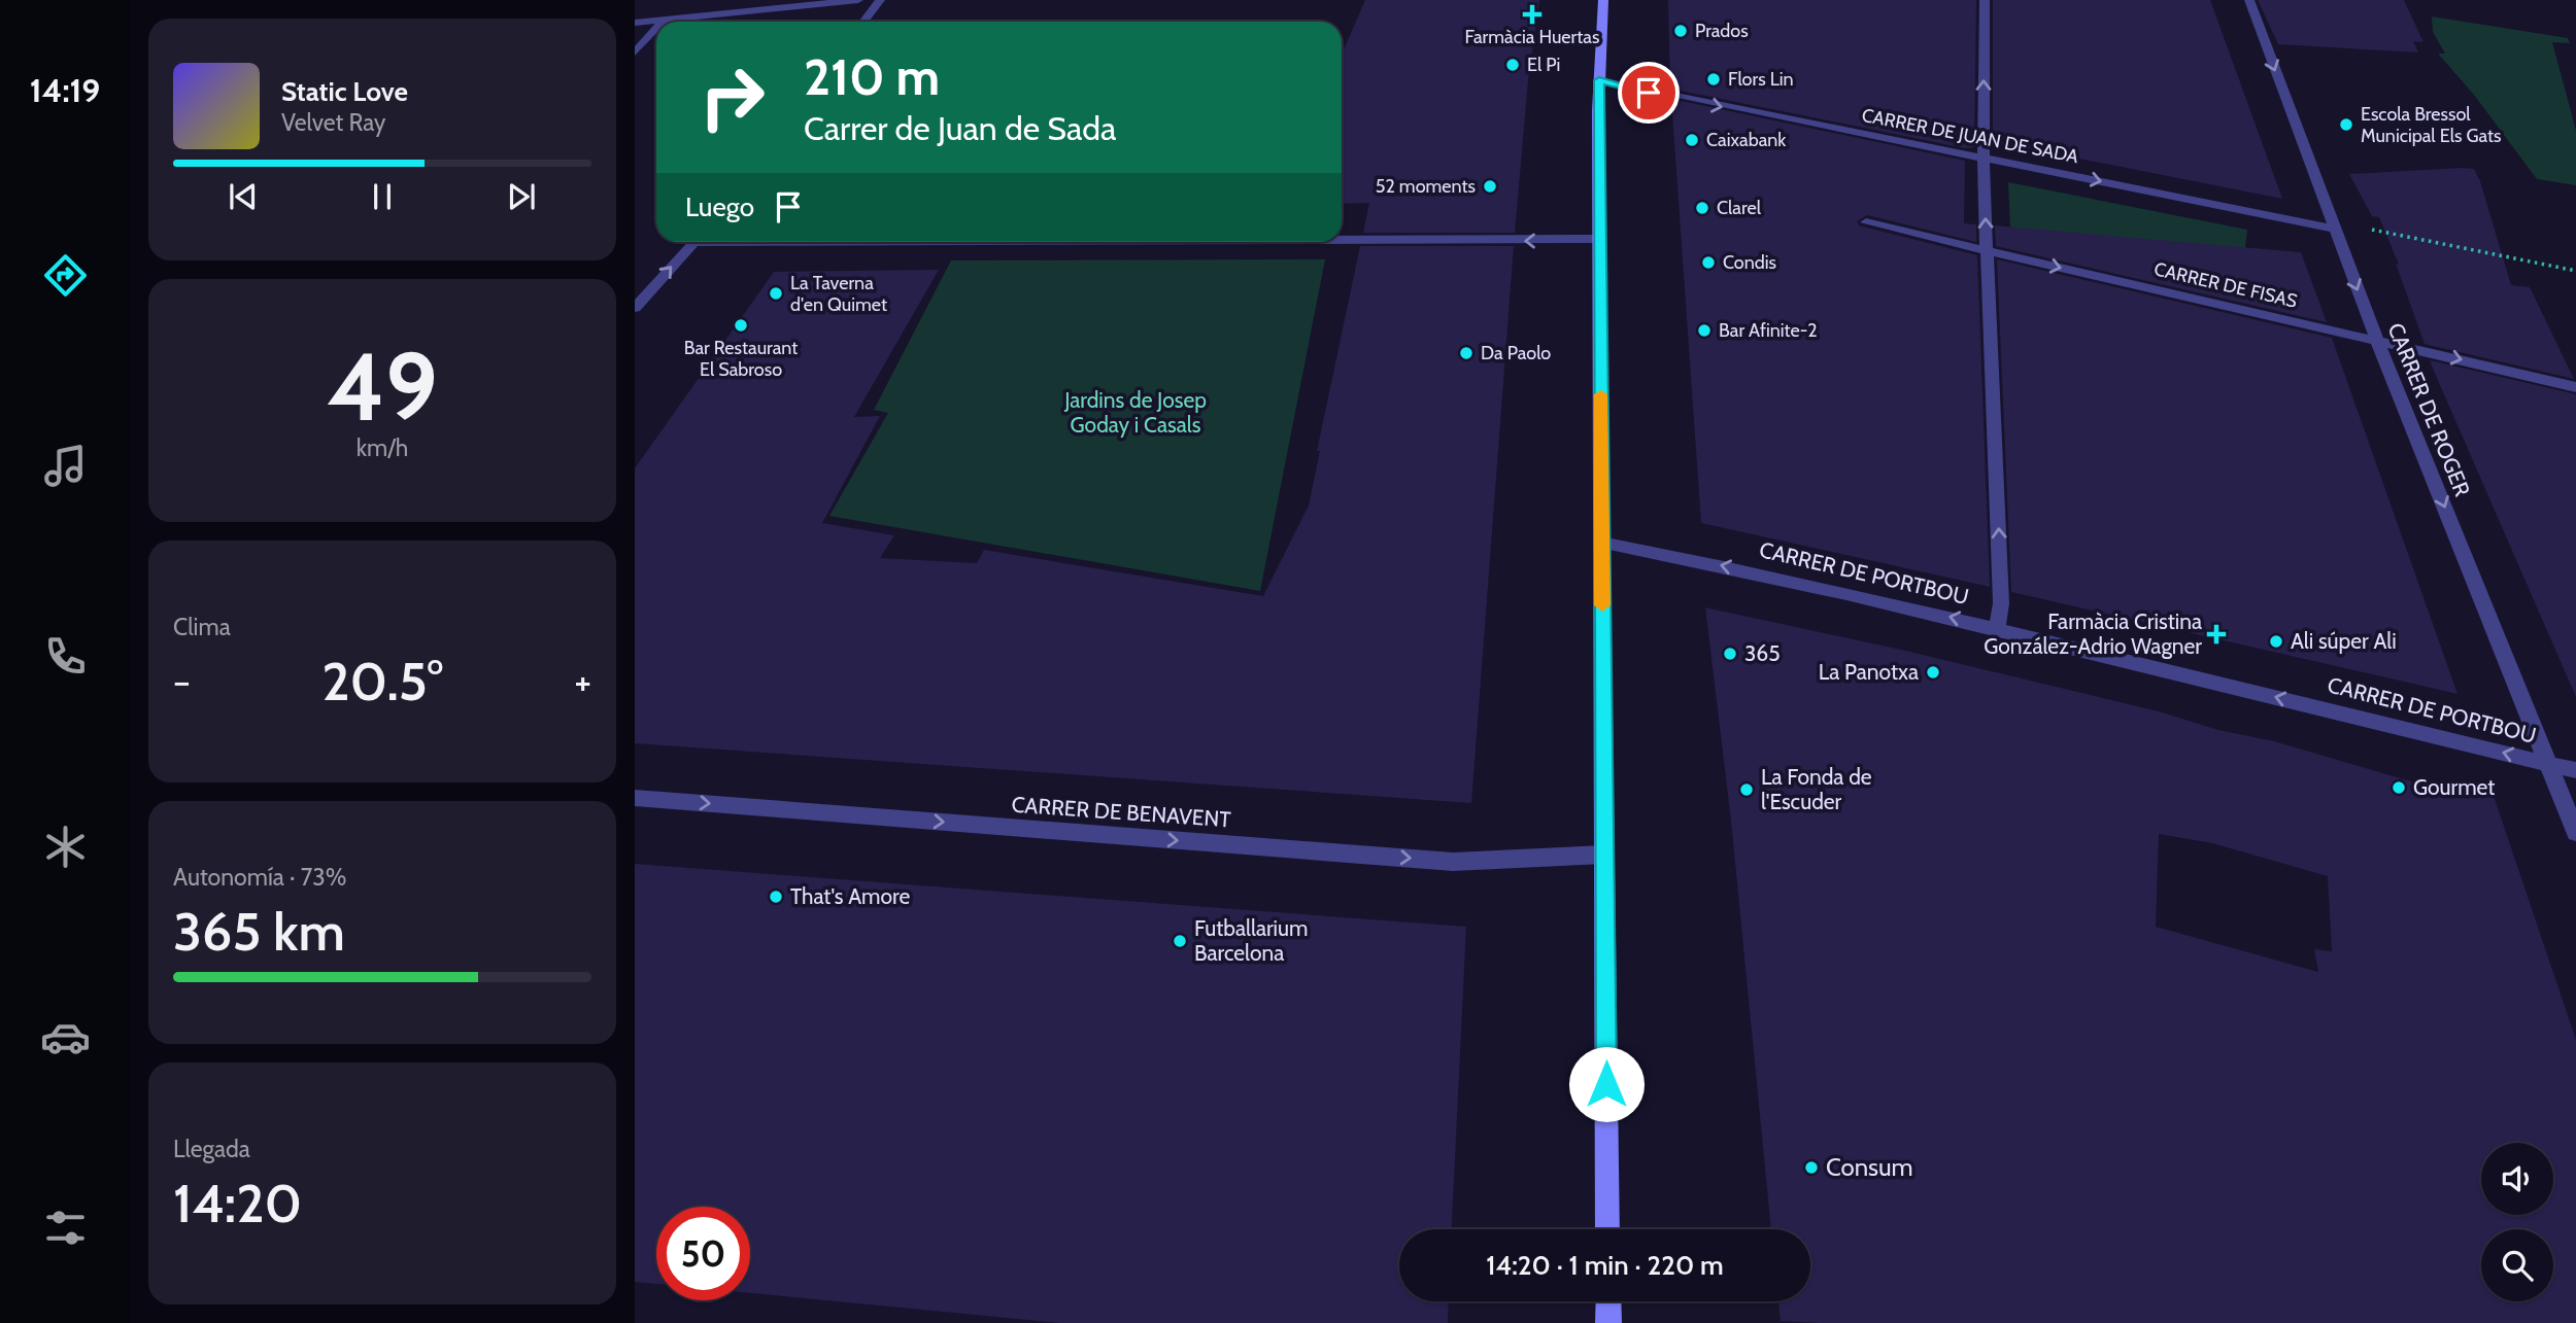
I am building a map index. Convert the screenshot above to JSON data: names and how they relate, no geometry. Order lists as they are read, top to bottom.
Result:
{
  "streets": {
    "street": [
      "CARRER DE JUAN DE SADA",
      "CARRER DE FISAS",
      "CARRER DE ROGER",
      "CARRER DE PORTBOU",
      "CARRER DE BENAVENT"
    ]
  },
  "crossings": [
    ["CARRER DE JUAN DE SADA", "CARRER DE ROGER"],
    ["CARRER DE FISAS", "CARRER DE ROGER"],
    ["CARRER DE ROGER", "CARRER DE PORTBOU"]
  ],
  "one_way": [
    "CARRER DE JUAN DE SADA",
    "CARRER DE FISAS",
    "CARRER DE ROGER",
    "CARRER DE PORTBOU",
    "CARRER DE BENAVENT"
  ],
  "parks": ["Jardins de Josep Goday i Casals"],
  "places": {
    "health": ["Farmàcia Huertas", "Farmàcia Cristina González-Adrio Wagner"],
    "other": [
      "Prados",
      "El Pi",
      "Flors Lin",
      "Escola Bressol Municipal Els Gats",
      "Caixabank",
      "52 moments",
      "Clarel",
      "Condis",
      "La Taverna d'en Quimet",
      "Bar Restaurant El Sabroso",
      "Bar Afinite-2",
      "Da Paolo",
      "Ali súper Ali",
      "365",
      "La Panotxa",
      "Gourmet",
      "La Fonda de l'Escuder",
      "That's Amore",
      "Futballarium Barcelona",
      "Consum"
    ]
  },
  "page": {
    "tabs": "14:19",
    "turn": ["210 m", "Carrer de Juan de Sada"],
    "song": ["Static Love", "Velvet Ray"],
    "then": "Luego",
    "tile": [
      ["49", "km/h"],
      "Clima",
      ["Autonomía · 73%", "365 km"],
      ["Llegada", "14:20"]
    ],
    "heat": ["−", "20.5°", "+"],
    "limit": "50",
    "trip": "14:20 · 1 min · 220 m"
  }
}
